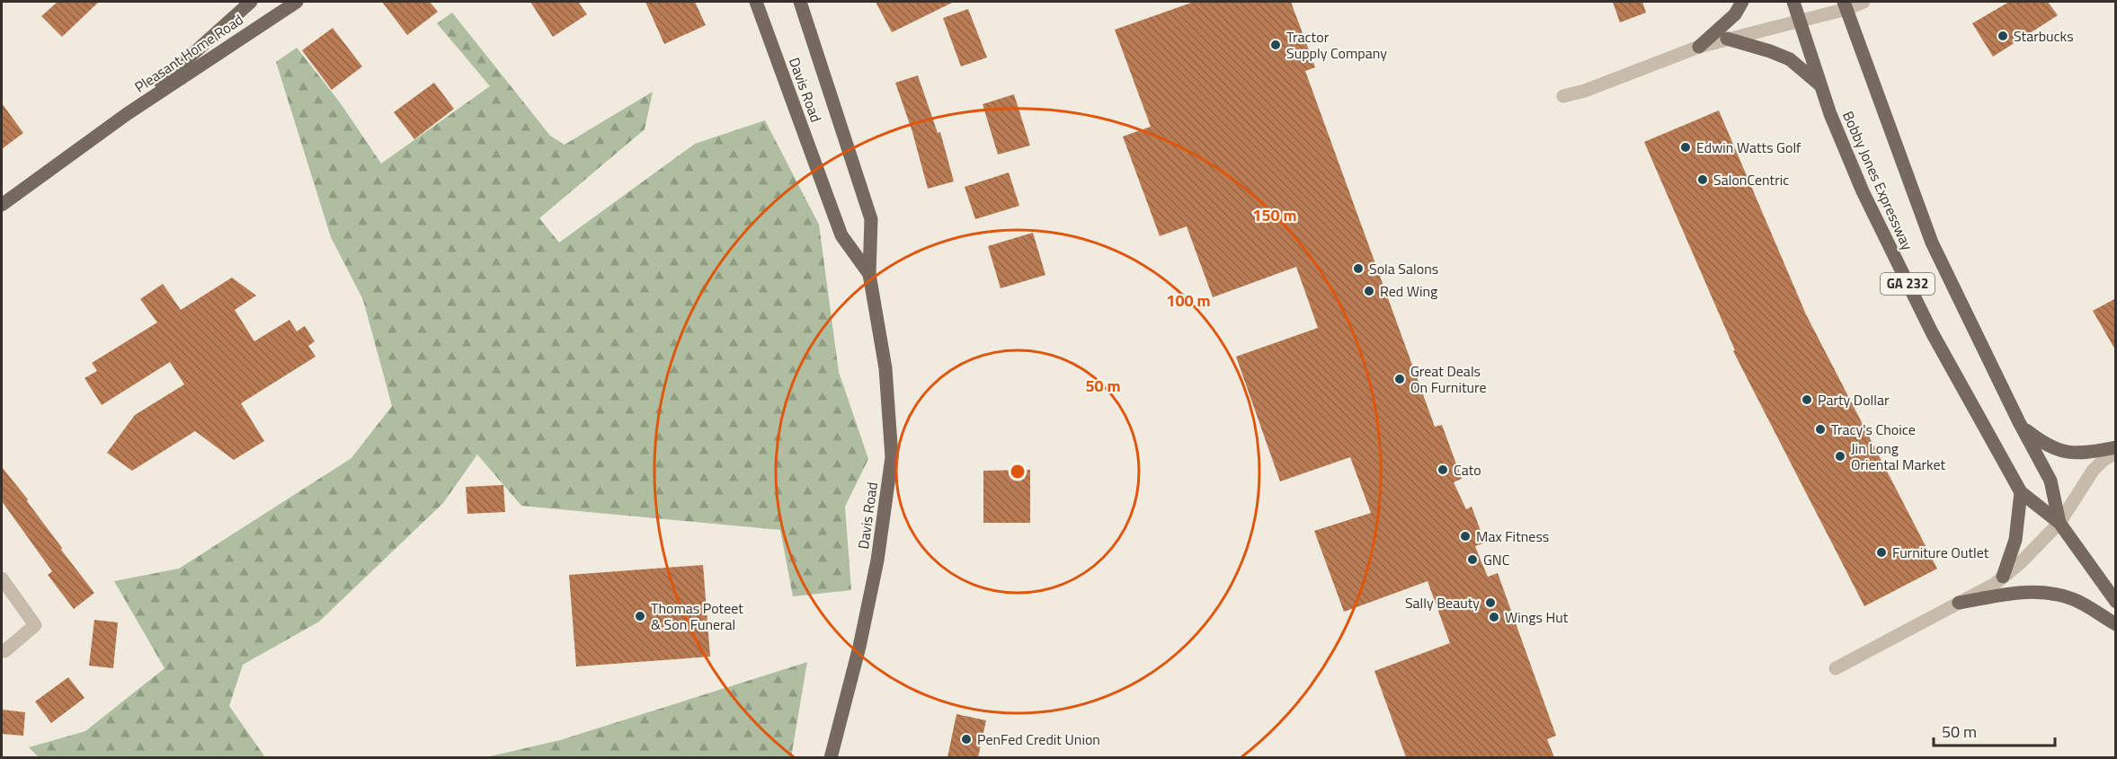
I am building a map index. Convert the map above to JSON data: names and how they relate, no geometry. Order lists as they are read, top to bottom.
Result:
{
  "streets": {
    "main road": [
      "Pleasant Home Road",
      "Davis Road",
      "Bobby Jones Expressway",
      "GA 232"
    ]
  },
  "places": [
    "Starbucks",
    "Tractor Supply Company",
    "Edwin Watts Golf",
    "SalonCentric",
    "Sola Salons",
    "Red Wing",
    "Great Deals On Furniture",
    "Party Dollar",
    "Tracy's Choice",
    "Jin Long Oriental Market",
    "Cato",
    "Max Fitness",
    "Furniture Outlet",
    "GNC",
    "Sally Beauty",
    "Thomas Poteet & Son Funeral",
    "Wings Hut",
    "PenFed Credit Union"
  ],
  "scale_bar": "50 m",
  "rings": ["150 m", "100 m", "50 m"]
}
